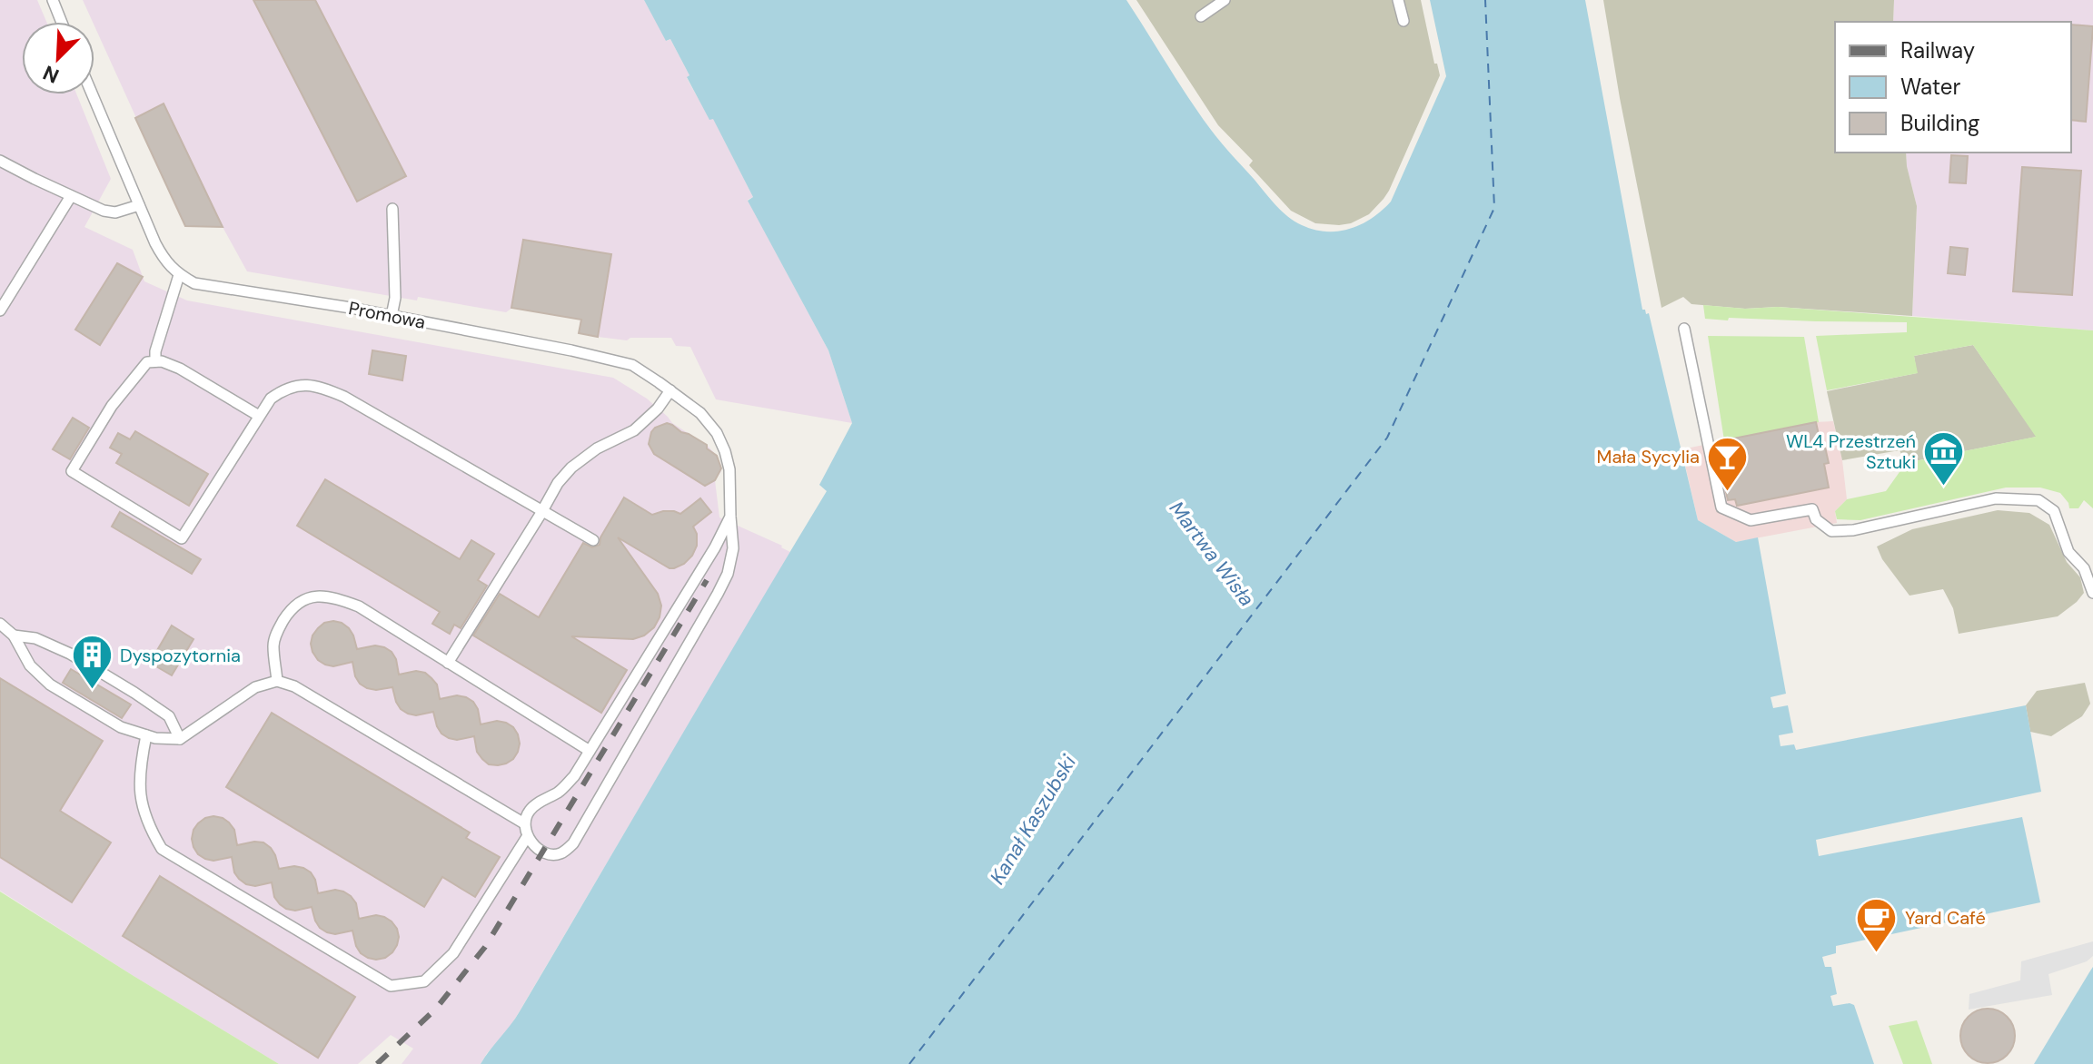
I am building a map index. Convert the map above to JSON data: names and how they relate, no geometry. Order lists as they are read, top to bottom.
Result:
{
  "streets": {
    "lane": ["Promowa"]
  },
  "water": ["Martwa Wisła", "Kanał Kaszubski"],
  "places": {
    "museum": ["WL4 Przestrzeń Sztuki"],
    "bar": ["Mała Sycylia"],
    "building": ["Dyspozytornia"],
    "cafe": ["Yard Café"]
  },
  "legend": ["Railway", "Water", "Building"],
  "north": "bottom left"
}
